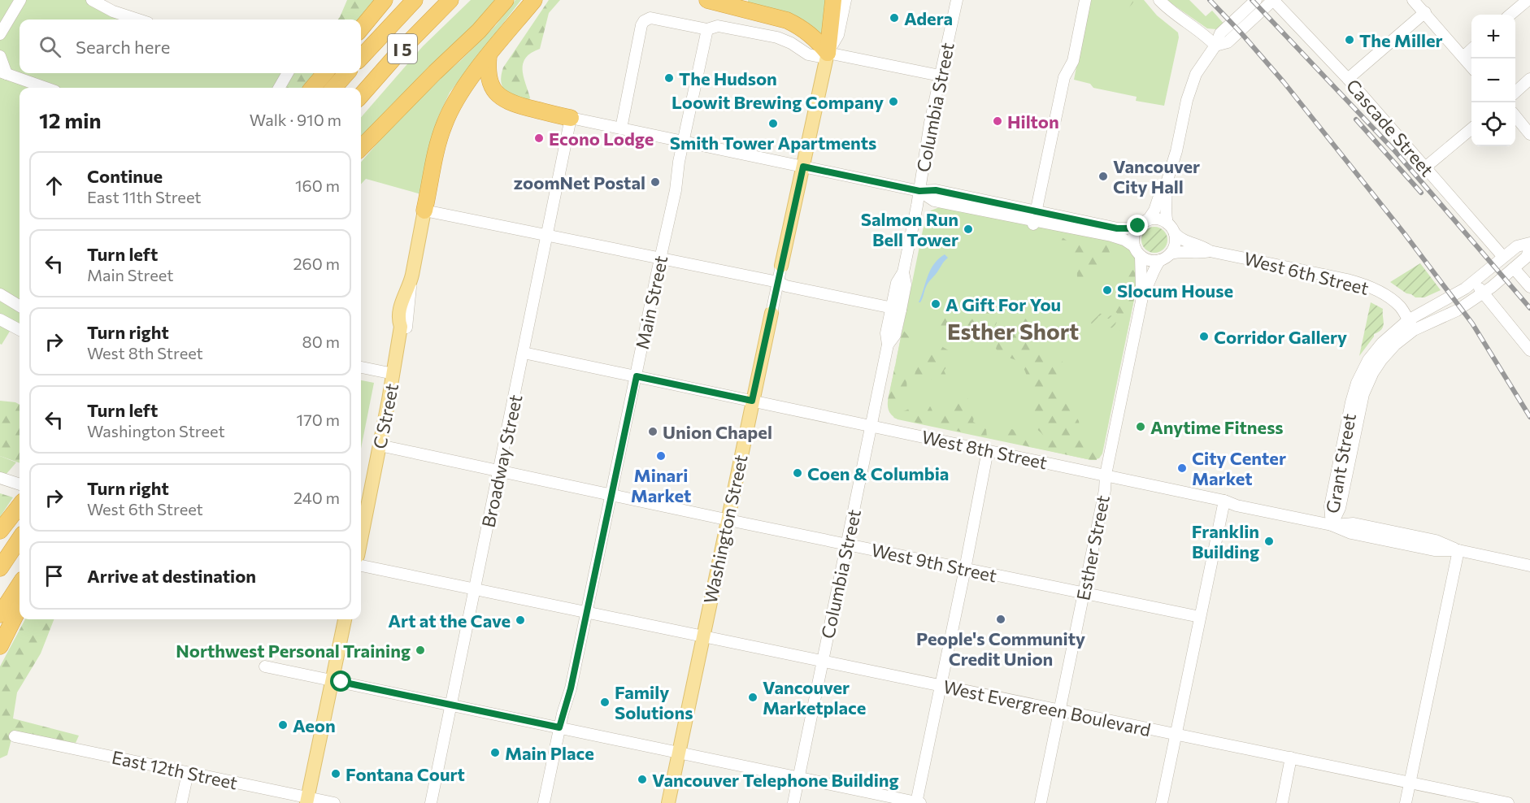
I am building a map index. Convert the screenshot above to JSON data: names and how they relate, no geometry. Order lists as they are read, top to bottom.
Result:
{
  "streets": {
    "highway": ["I 5"],
    "main road": ["C Street", "Washington Street"],
    "street": [
      "Columbia Street",
      "Cascade Street",
      "West 6th Street",
      "Main Street",
      "West 8th Street",
      "Broadway Street",
      "Grant Street",
      "Esther Street",
      "West 9th Street",
      "West Evergreen Boulevard",
      "East 12th Street"
    ]
  },
  "crossings": [
    ["Columbia Street", "West 8th Street"],
    ["Columbia Street", "West 9th Street"],
    ["Columbia Street", "West Evergreen Boulevard"],
    ["Cascade Street", "Grant Street"],
    ["West 6th Street", "Grant Street"],
    ["West 6th Street", "Esther Street"],
    ["Main Street", "West 8th Street"],
    ["Main Street", "West 9th Street"],
    ["Main Street", "West Evergreen Boulevard"],
    ["C Street", "West 9th Street"],
    ["West 8th Street", "Broadway Street"],
    ["West 8th Street", "Grant Street"],
    ["West 8th Street", "Washington Street"],
    ["West 8th Street", "Esther Street"],
    ["Broadway Street", "West 9th Street"],
    ["Broadway Street", "West Evergreen Boulevard"],
    ["Washington Street", "West 9th Street"],
    ["Washington Street", "West Evergreen Boulevard"],
    ["Esther Street", "West 9th Street"],
    ["Esther Street", "West Evergreen Boulevard"]
  ],
  "districts": ["Esther Short"],
  "places": [
    "Adera",
    "The Miller",
    "The Hudson",
    "Loowit Brewing Company",
    "Hilton",
    "Smith Tower Apartments",
    "Econo Lodge",
    "Vancouver City Hall",
    "zoomNet Postal",
    "Salmon Run Bell Tower",
    "Slocum House",
    "A Gift For You",
    "Corridor Gallery",
    "Anytime Fitness",
    "Union Chapel",
    "Minari Market",
    "City Center Market",
    "Coen & Columbia",
    "Franklin Building",
    "People's Community Credit Union",
    "Art at the Cave",
    "Northwest Personal Training",
    "Vancouver Marketplace",
    "Family Solutions",
    "Aeon",
    "Main Place",
    "Fontana Court",
    "Vancouver Telephone Building"
  ],
  "page": {
    "map_buttons": ["+", "−"],
    "search": "Search here",
    "heading": ["12 min", "Walk · 910 m"],
    "list": [
      ["Continue", "East 11th Street", "160 m"],
      ["Turn left", "Main Street", "260 m"],
      ["Turn right", "West 8th Street", "80 m"],
      ["Turn left", "Washington Street", "170 m"],
      ["Turn right", "West 6th Street", "240 m"],
      "Arrive at destination"
    ]
  }
}
